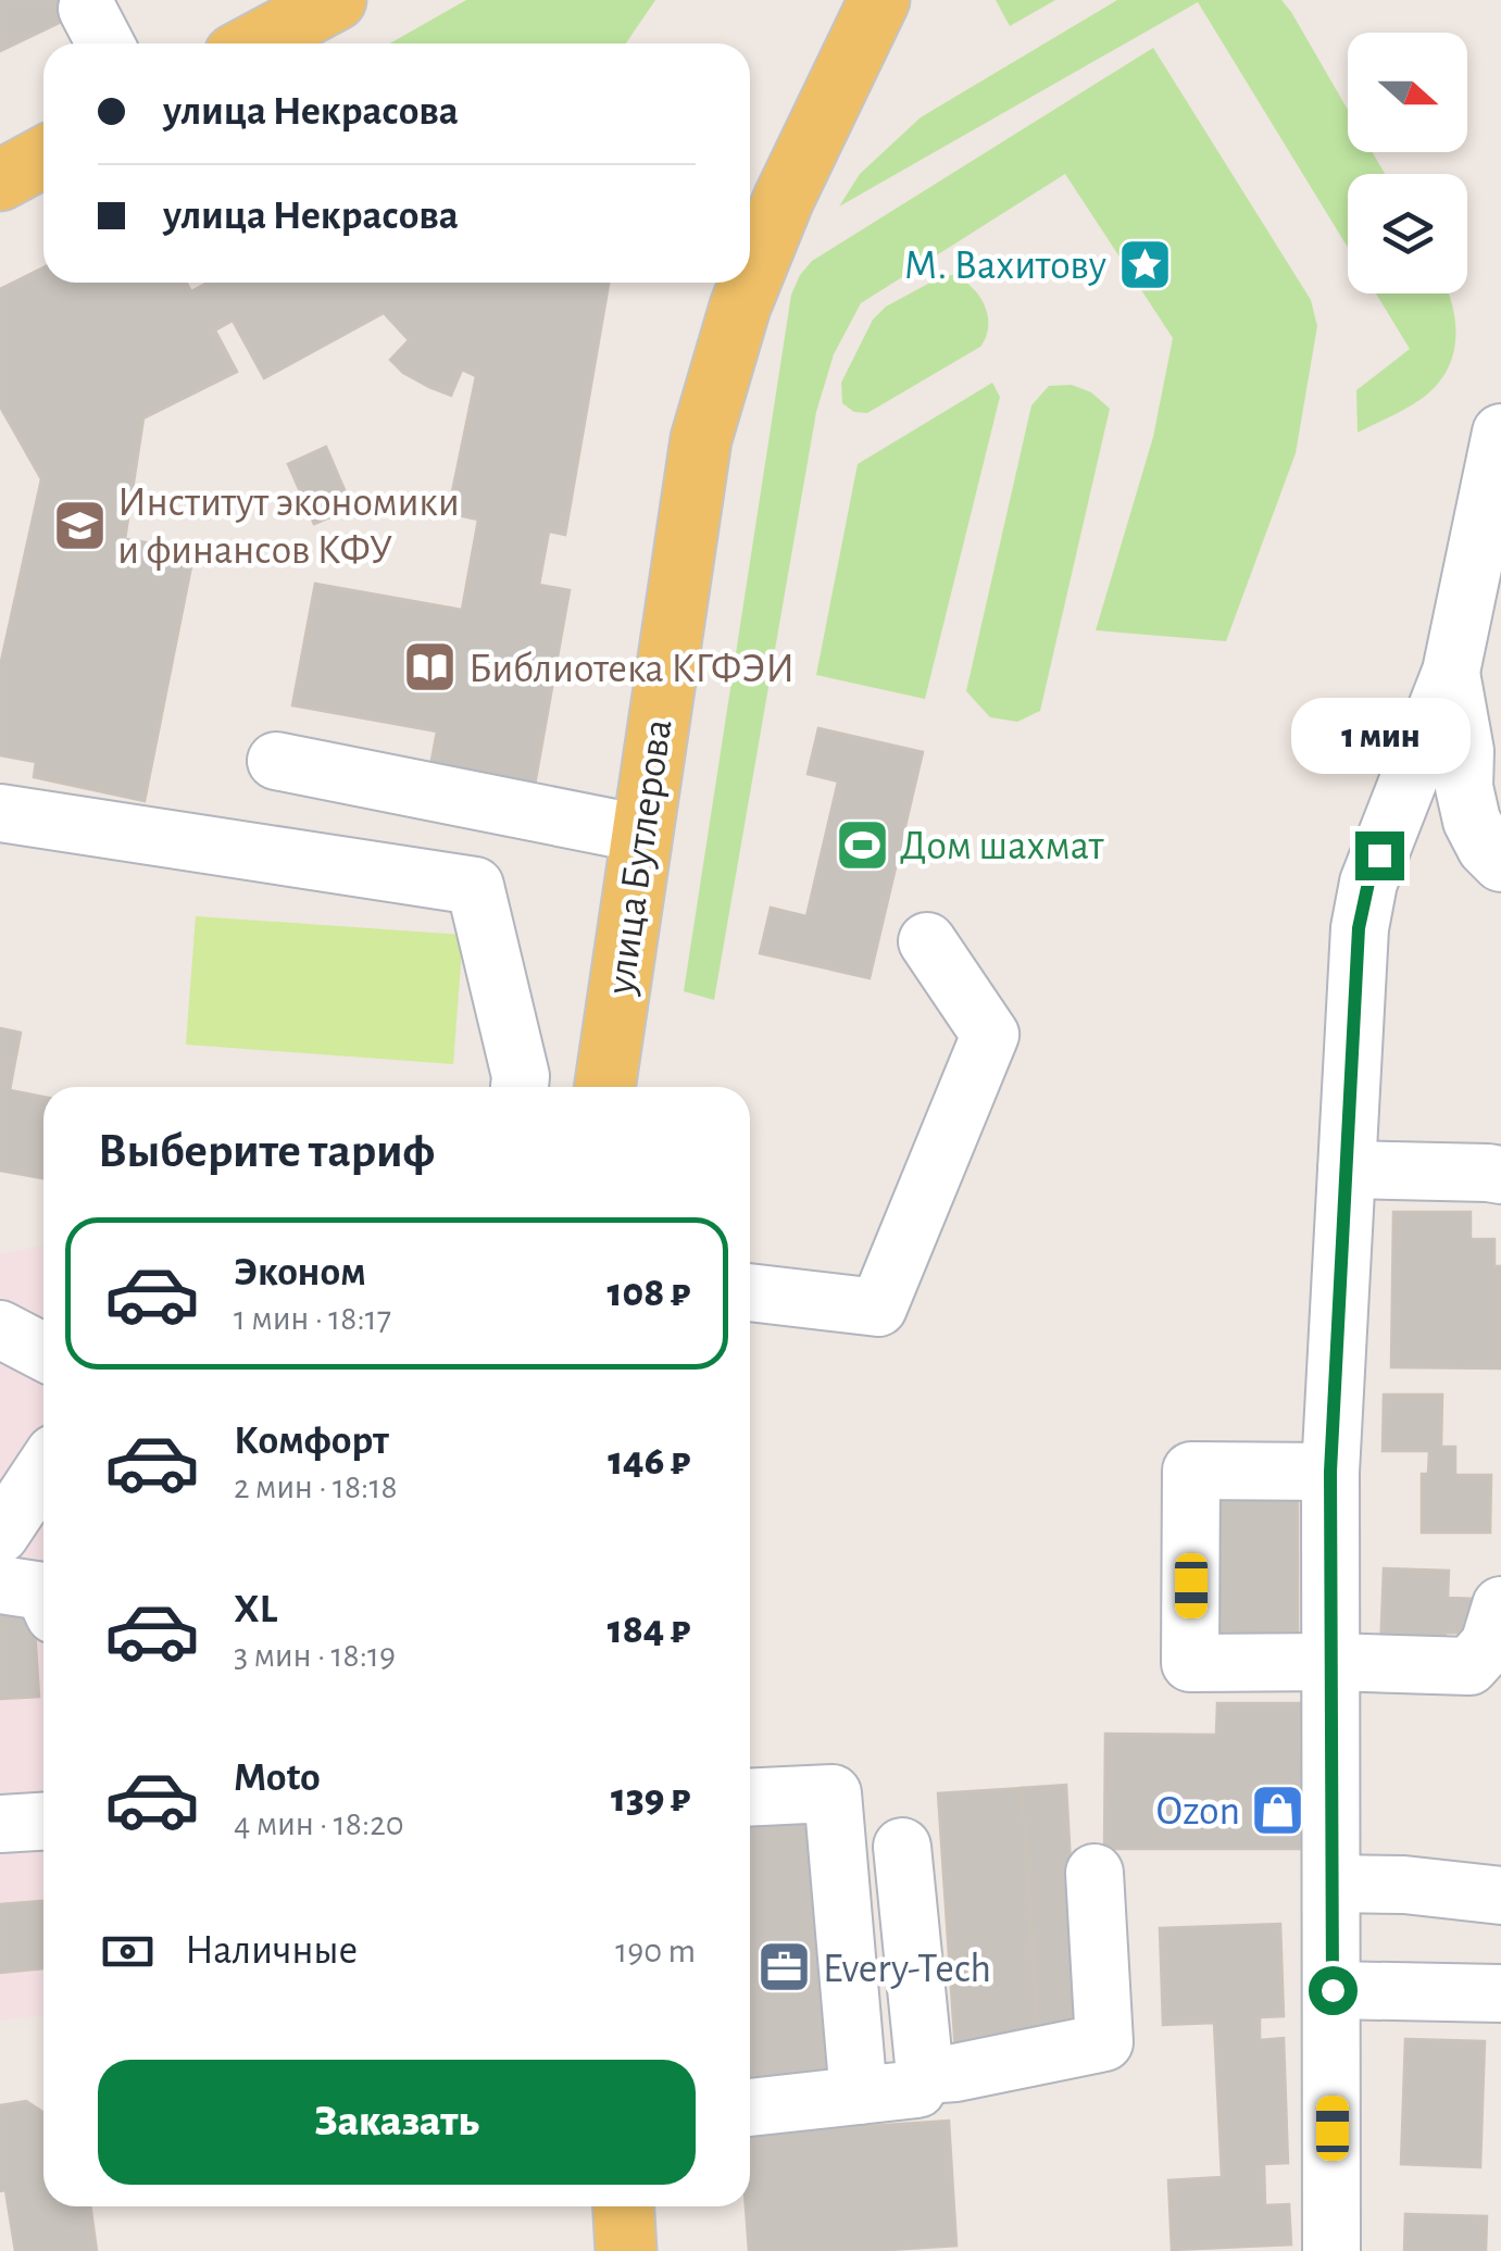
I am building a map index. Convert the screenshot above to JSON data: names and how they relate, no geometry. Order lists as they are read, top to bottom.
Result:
{
  "streets": {
    "main road": ["улица Бутлерова"]
  },
  "places": {
    "place": ["М. Вахитову"],
    "school or university": ["Институт экономики и финансов КФУ"],
    "library": ["Библиотека КГФЭИ"],
    "sports": ["Дом шахмат"],
    "shop": ["Ozon"],
    "office": ["Every-Tech"]
  },
  "north": "right",
  "page": {
    "banner": ["улица Некрасова", "улица Некрасова"],
    "bubble": "1 мин",
    "heading": "Выберите тариф",
    "list": [
      {
        "name": "Эконом",
        "note": "1 мин · 18:17",
        "value": "108 ₽"
      },
      {
        "name": "Комфорт",
        "note": "2 мин · 18:18",
        "value": "146 ₽"
      },
      {
        "name": "XL",
        "note": "3 мин · 18:19",
        "value": "184 ₽"
      },
      {
        "name": "Moto",
        "note": "4 мин · 18:20",
        "value": "139 ₽"
      }
    ],
    "pay": ["Наличные", "190 m"],
    "buttons": "Заказать"
  }
}
